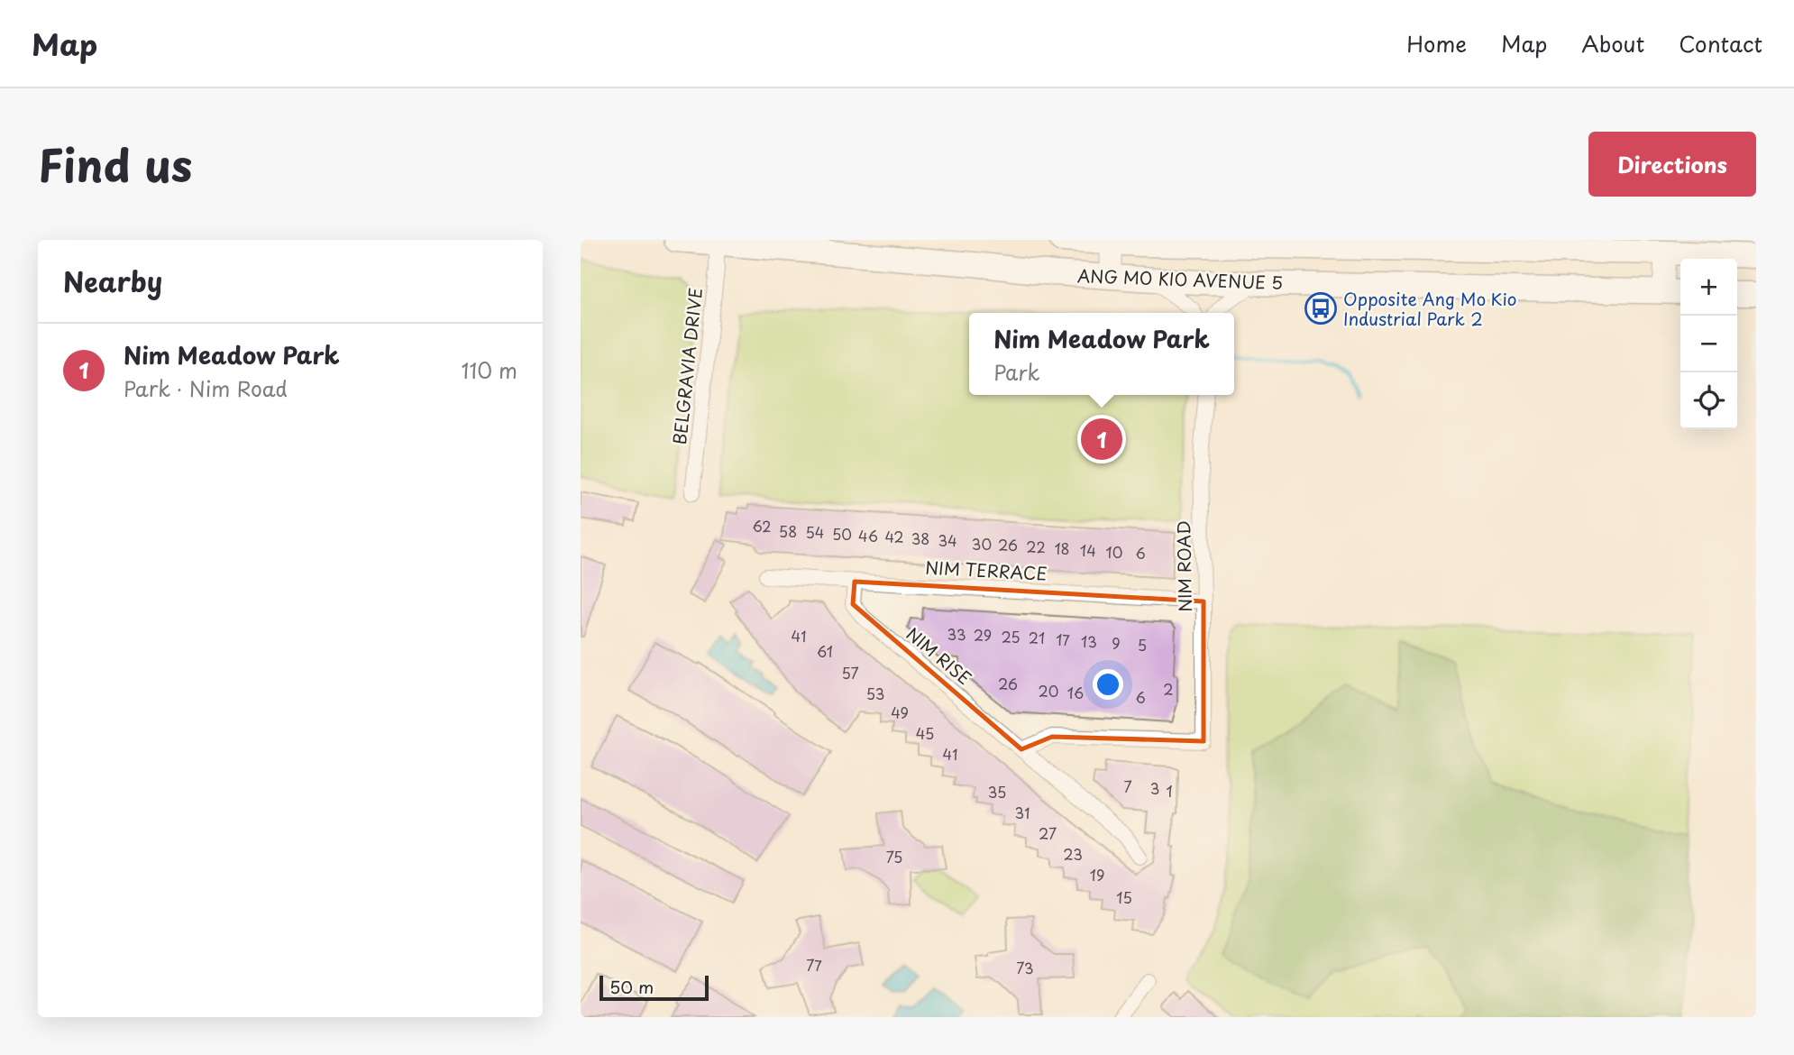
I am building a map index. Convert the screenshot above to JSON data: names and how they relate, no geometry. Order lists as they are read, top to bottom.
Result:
{
  "streets": {
    "main road": ["ANG MO KIO AVENUE 5"],
    "street": [
      "BELGRAVIA DRIVE",
      "NIM ROAD",
      "NIM TERRACE",
      "NIM RISE"
    ]
  },
  "crossings": [
    ["ANG MO KIO AVENUE 5", "BELGRAVIA DRIVE"],
    ["NIM ROAD", "NIM TERRACE"],
    ["NIM ROAD", "NIM RISE"],
    ["NIM TERRACE", "NIM RISE"]
  ],
  "places": {
    "bus stop": ["Opposite Ang Mo Kio Industrial Park 2"]
  },
  "house_numbers": [
    "62",
    "58",
    "54",
    "50",
    "46",
    "42",
    "38",
    "34",
    "30",
    "26",
    "22",
    "18",
    "14",
    "10",
    "6",
    "33",
    "29",
    "41",
    "25",
    "21",
    "17",
    "13",
    "9",
    "5",
    "61",
    "57",
    "26",
    "2",
    "20",
    "16",
    "53",
    "6",
    "49",
    "45",
    "41",
    "7",
    "3",
    "1",
    "35",
    "31",
    "27",
    "23",
    "75",
    "19",
    "15",
    "77",
    "73"
  ],
  "scale_bar": "50 m",
  "page": {
    "header": "Map",
    "nav": [
      "Home",
      "Map",
      "About",
      "Contact"
    ],
    "title": "Find us",
    "buttons": "Directions",
    "heading": "Nearby",
    "map_buttons": ["+", "−"],
    "popup": ["Nim Meadow Park", "Park"],
    "list": [
      {
        "mark": "1",
        "name": "Nim Meadow Park",
        "note": "Park · Nim Road",
        "value": "110 m"
      }
    ],
    "pins": "1",
    "scale": "50 m"
  }
}
